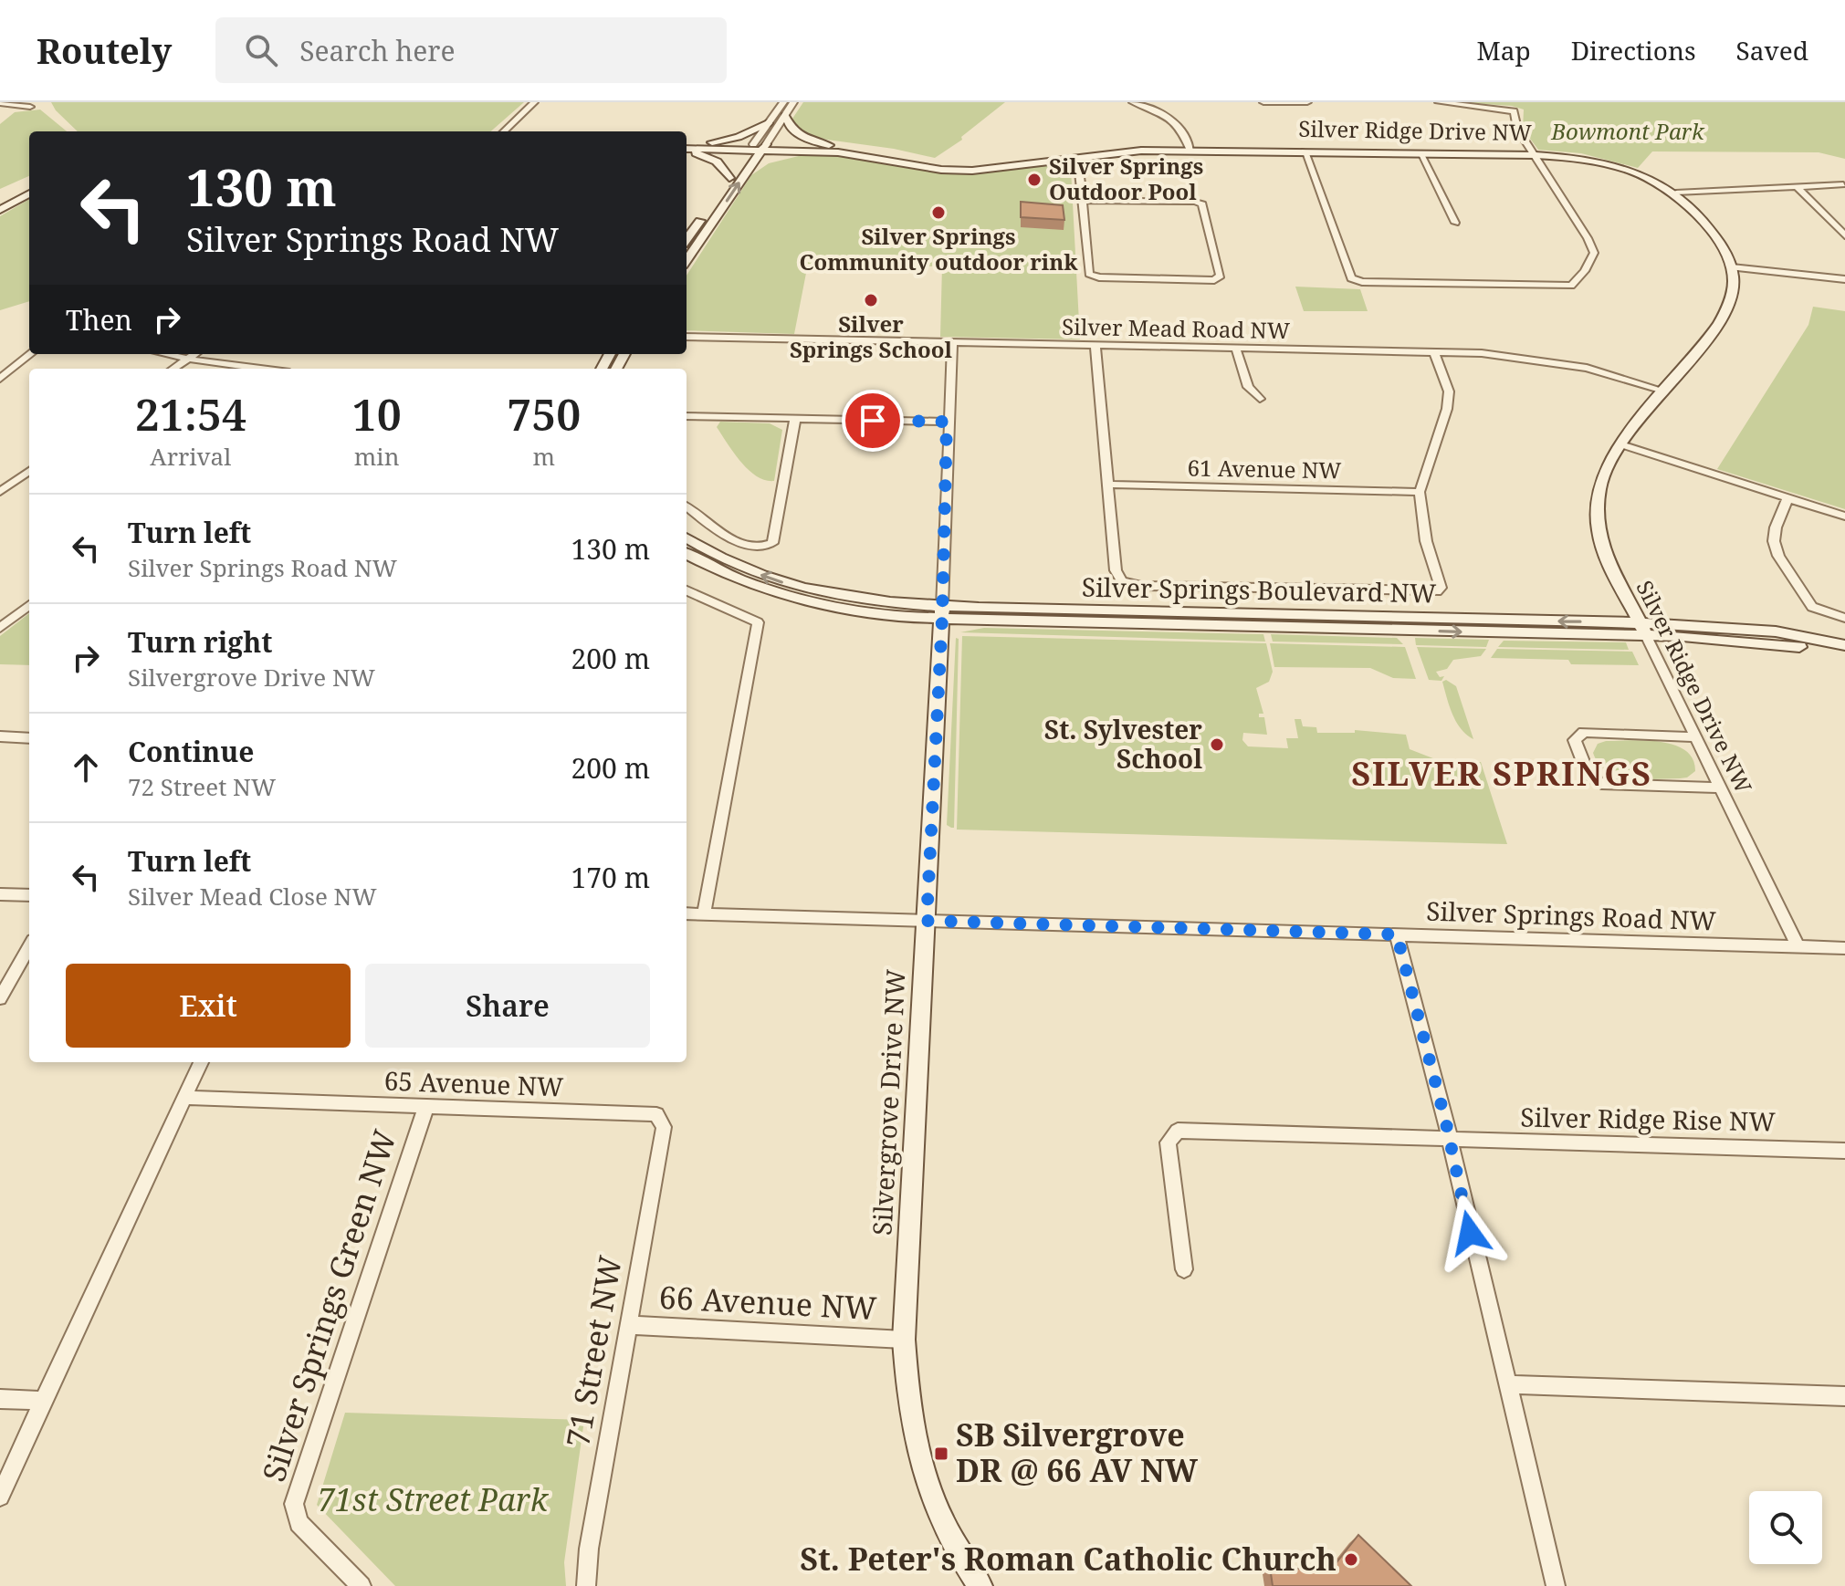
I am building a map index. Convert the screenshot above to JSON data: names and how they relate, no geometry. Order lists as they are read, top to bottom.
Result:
{
  "streets": {
    "street": [
      "Silver Ridge Drive NW",
      "Silver Mead Road NW",
      "61 Avenue NW",
      "Silver Springs Boulevard NW",
      "Silver Springs Road NW",
      "65 Avenue NW",
      "Silvergrove Drive NW",
      "Silver Ridge Rise NW",
      "66 Avenue NW",
      "Silver Springs Green NW",
      "71 Street NW"
    ]
  },
  "crossings": [
    ["Silver Ridge Drive NW", "Silver Mead Road NW"],
    ["Silver Ridge Drive NW", "Silver Springs Boulevard NW"],
    ["Silver Ridge Drive NW", "Silver Springs Road NW"],
    ["Silver Springs Boulevard NW", "Silvergrove Drive NW"],
    ["Silver Springs Road NW", "Silvergrove Drive NW"],
    ["65 Avenue NW", "Silver Springs Green NW"],
    ["65 Avenue NW", "71 Street NW"],
    ["Silvergrove Drive NW", "66 Avenue NW"],
    ["66 Avenue NW", "71 Street NW"]
  ],
  "districts": ["SILVER SPRINGS"],
  "parks": ["Bowmont Park", "71st Street Park"],
  "places": {
    "other": [
      "Silver Springs Outdoor Pool",
      "Silver Springs Community outdoor rink",
      "Silver Springs School",
      "St. Sylvester School",
      "St. Peter's Roman Catholic Church"
    ],
    "transit": ["SB Silvergrove DR @ 66 AV NW"]
  },
  "page": {
    "header": "Routely",
    "search": "Search here",
    "nav": ["Map", "Directions", "Saved"],
    "turn": ["130 m", "Silver Springs Road NW"],
    "then": "Then",
    "eta": [
      "21:54",
      "Arrival",
      "10",
      "min",
      "750",
      "m"
    ],
    "list": [
      {
        "name": "Turn left",
        "note": "Silver Springs Road NW",
        "value": "130 m"
      },
      {
        "name": "Turn right",
        "note": "Silvergrove Drive NW",
        "value": "200 m"
      },
      {
        "name": "Continue",
        "note": "72 Street NW",
        "value": "200 m"
      },
      {
        "name": "Turn left",
        "note": "Silver Mead Close NW",
        "value": "170 m"
      }
    ],
    "buttons": ["Exit", "Share"]
  }
}
